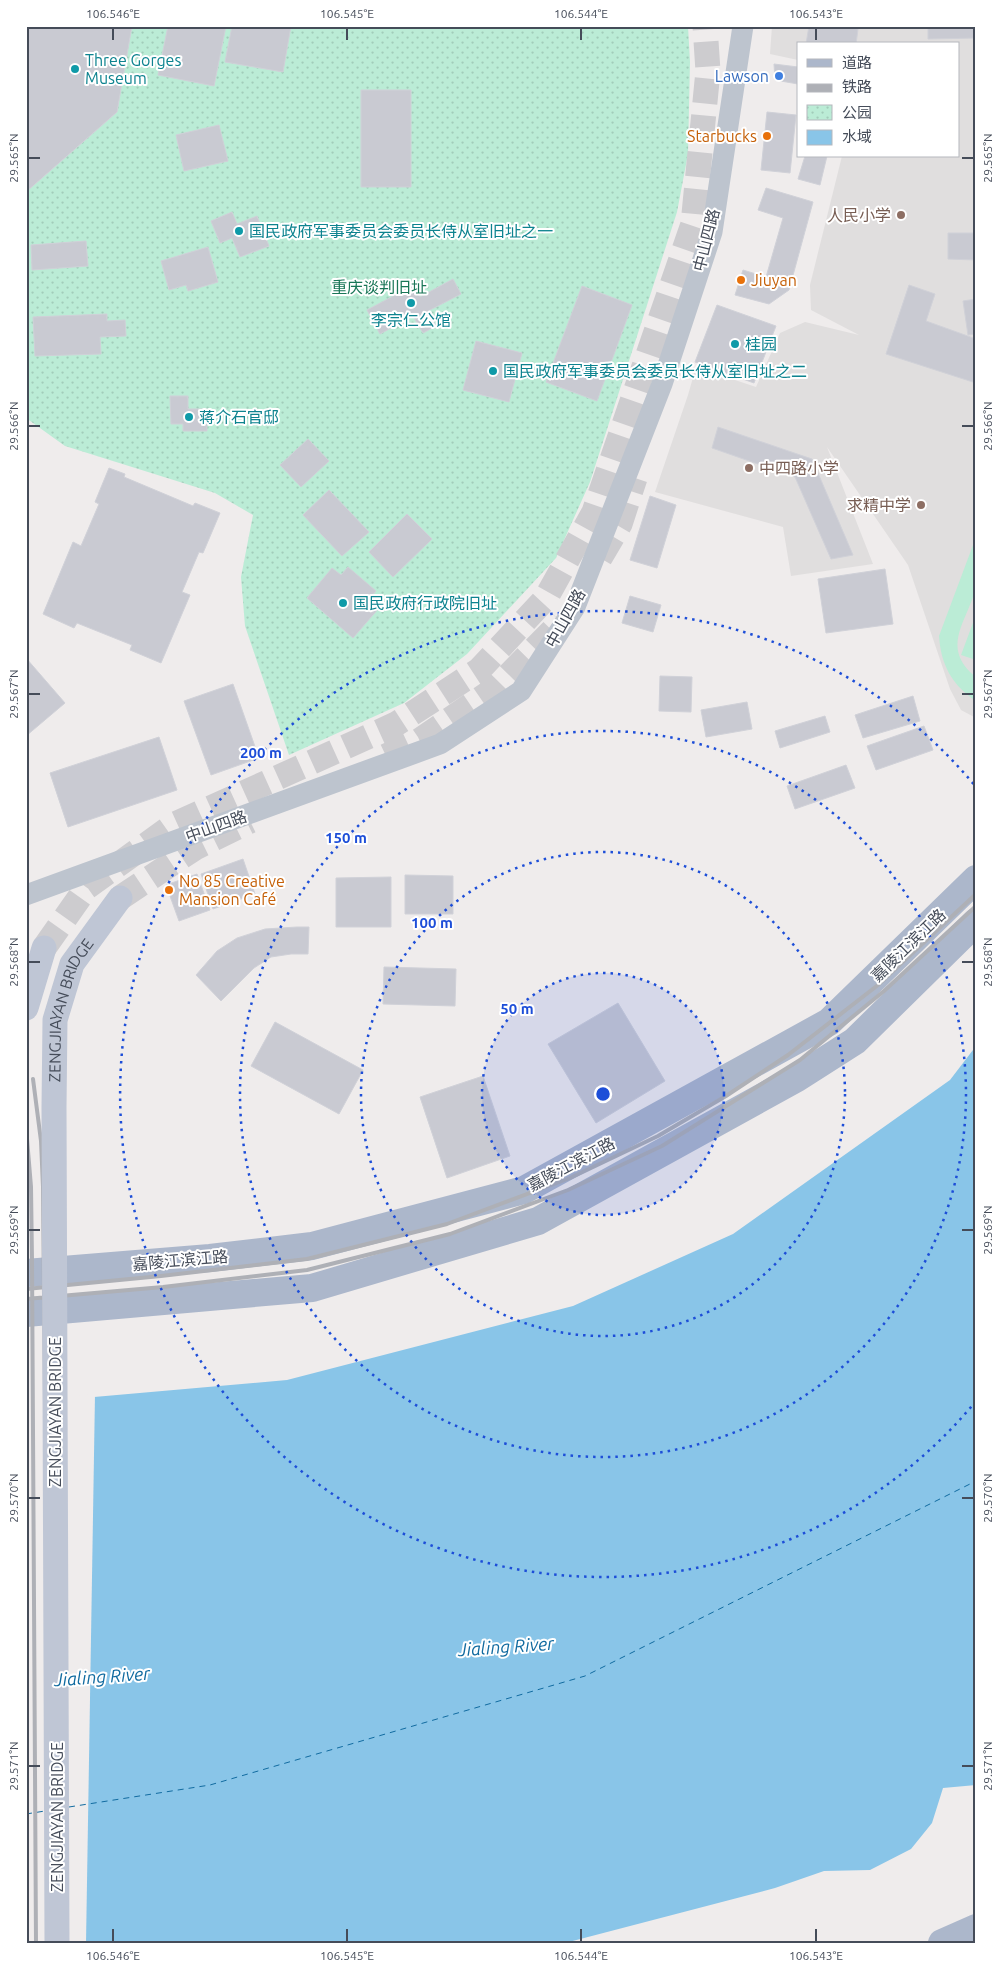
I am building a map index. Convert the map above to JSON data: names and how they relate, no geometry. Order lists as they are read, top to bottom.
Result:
{
  "streets": {
    "main road": ["嘉陵江滨江路", "ZENGJIAYAN BRIDGE"],
    "street": ["中山四路"]
  },
  "water": ["Jialing River"],
  "parks": ["重庆谈判旧址"],
  "places": [
    "Three Gorges Museum",
    "Lawson",
    "Starbucks",
    "人民小学",
    "国民政府军事委员会委员长侍从室旧址之一",
    "Jiuyan",
    "李宗仁公馆",
    "桂园",
    "国民政府军事委员会委员长侍从室旧址之二",
    "蒋介石官邸",
    "中四路小学",
    "求精中学",
    "国民政府行政院旧址",
    "No 85 Creative Mansion Café"
  ],
  "legend": [
    "道路",
    "铁路",
    "公园",
    "水域"
  ],
  "coordinates": [
    "106.546°E",
    "106.545°E",
    "106.544°E",
    "106.543°E",
    "29.565°N",
    "29.566°N",
    "29.567°N",
    "29.568°N",
    "29.569°N",
    "29.570°N",
    "29.571°N"
  ],
  "rings": [
    "200 m",
    "150 m",
    "100 m",
    "50 m"
  ]
}
